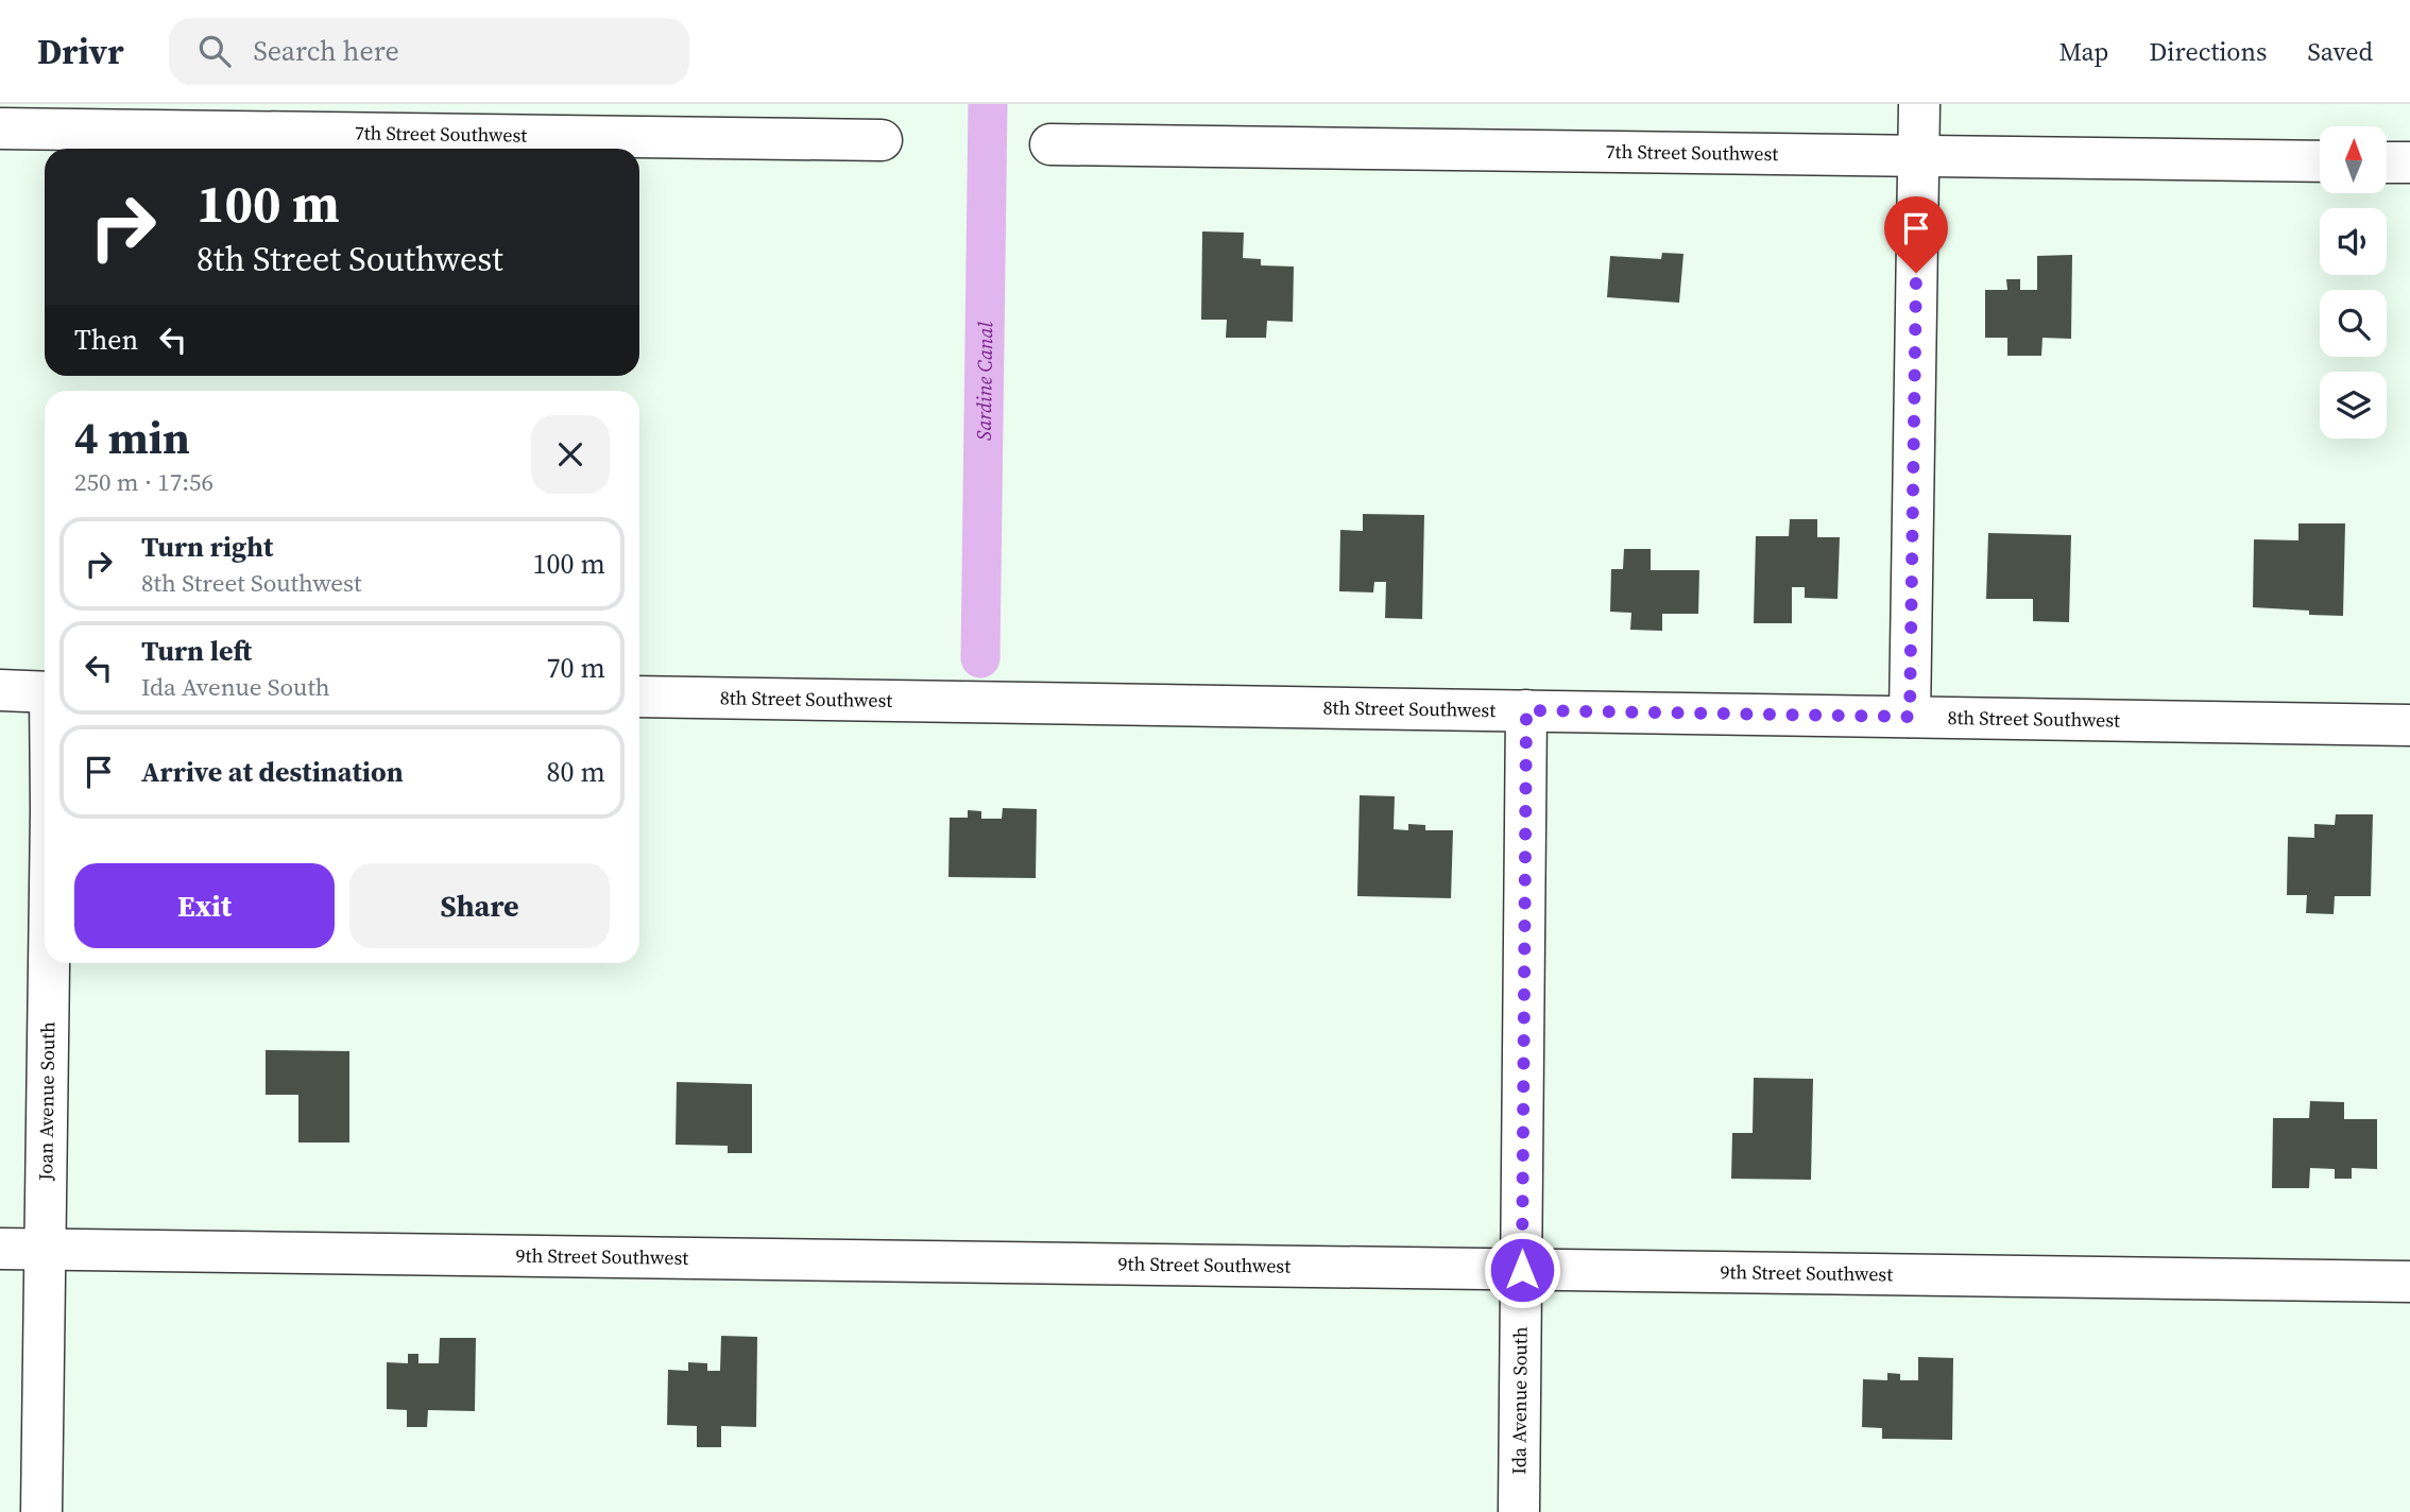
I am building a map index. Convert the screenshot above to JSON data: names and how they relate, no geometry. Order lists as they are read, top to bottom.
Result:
{
  "streets": {
    "street": [
      "7th Street Southwest",
      "8th Street Southwest",
      "Joan Avenue South",
      "9th Street Southwest",
      "Ida Avenue South"
    ]
  },
  "crossings": [
    ["8th Street Southwest", "Ida Avenue South"],
    ["Joan Avenue South", "9th Street Southwest"],
    ["9th Street Southwest", "Ida Avenue South"]
  ],
  "water": ["Sardine Canal"],
  "north": "top",
  "page": {
    "header": "Drivr",
    "search": "Search here",
    "nav": ["Map", "Directions", "Saved"],
    "turn": ["100 m", "8th Street Southwest"],
    "then": "Then",
    "heading": ["4 min", "250 m · 17:56"],
    "list": [
      {
        "name": "Turn right",
        "note": "8th Street Southwest",
        "value": "100 m"
      },
      {
        "name": "Turn left",
        "note": "Ida Avenue South",
        "value": "70 m"
      },
      {
        "name": "Arrive at destination",
        "value": "80 m"
      }
    ],
    "buttons": ["Exit", "Share"]
  }
}
